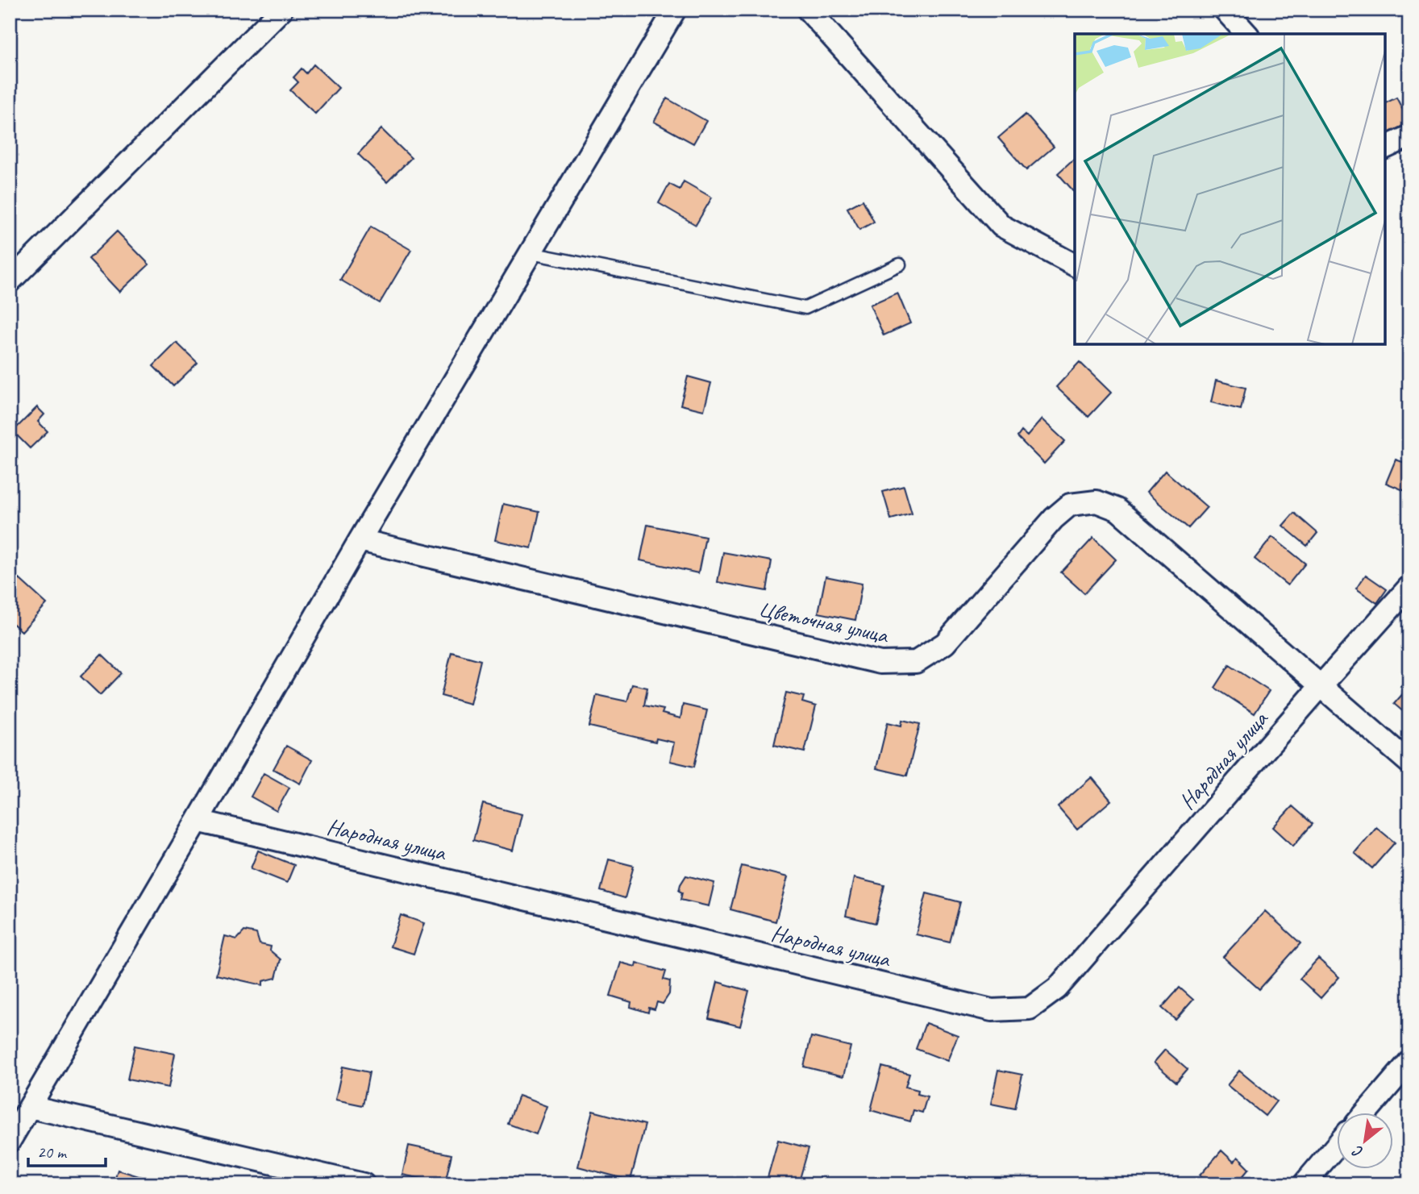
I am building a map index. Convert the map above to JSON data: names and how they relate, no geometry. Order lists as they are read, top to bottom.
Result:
{
  "streets": {
    "street": ["Цветочная улица", "Народная улица"]
  },
  "crossings": [
    ["Цветочная улица", "Народная улица"]
  ],
  "scale_bar": "20 m",
  "north": "bottom left"
}
